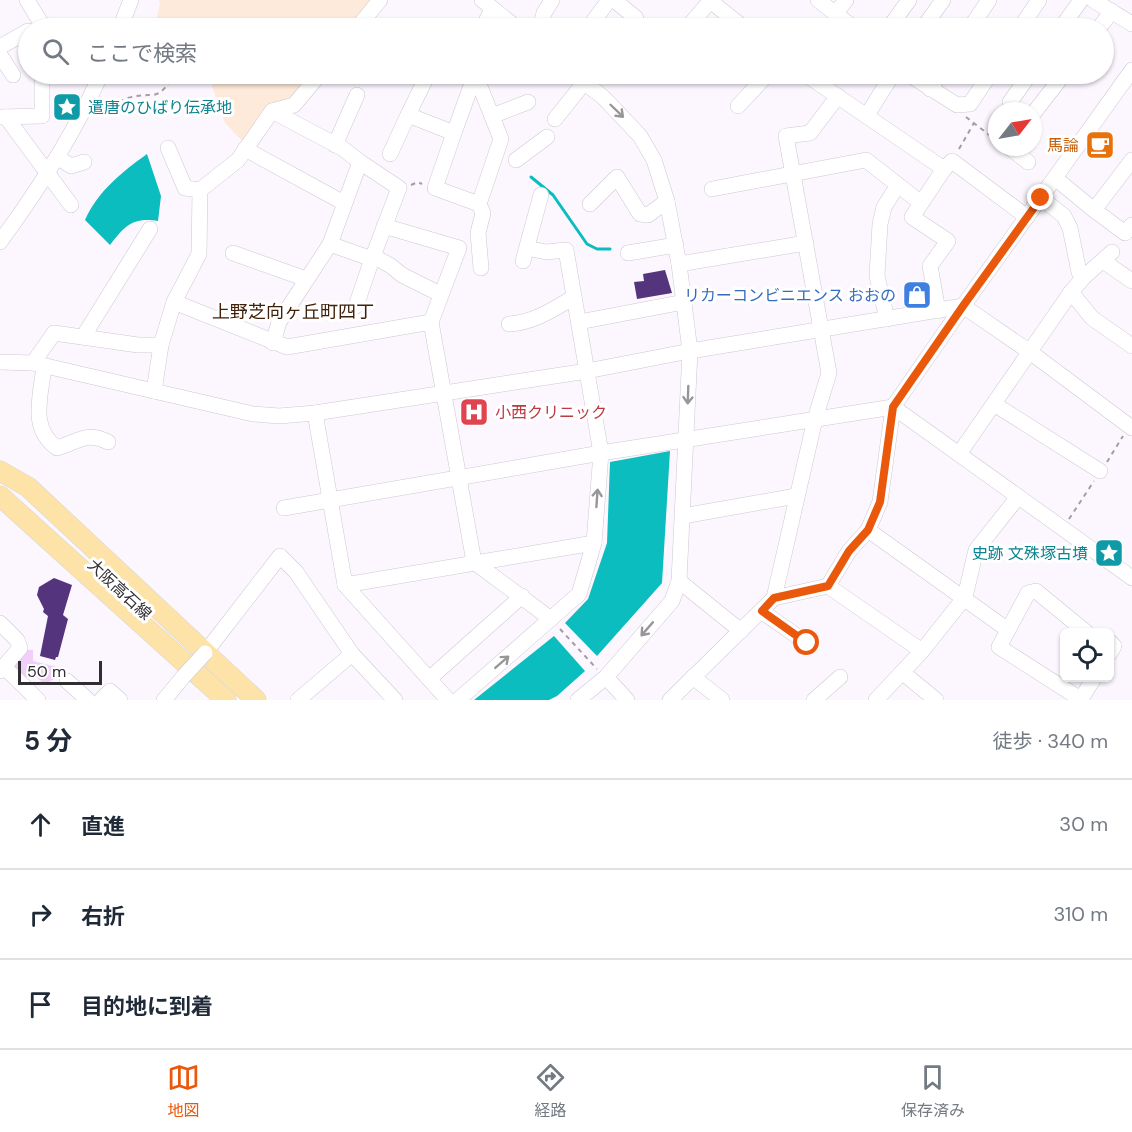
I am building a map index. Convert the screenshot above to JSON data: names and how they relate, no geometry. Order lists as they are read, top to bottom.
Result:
{
  "streets": {
    "main road": ["大阪高石線"]
  },
  "districts": ["上野芝向ヶ丘町四丁"],
  "places": {
    "place": ["遣唐のひばり伝承地", "史跡 文殊塚古墳"],
    "cafe": ["馬論"],
    "shop": ["リカーコンビニエンス おおの"],
    "hospital": ["小西クリニック"]
  },
  "scale_bar": "50 m",
  "north": "top right",
  "page": {
    "search": "ここで検索",
    "scale": "50 m",
    "heading": ["5 分", "徒歩 · 340 m"],
    "list": [
      ["直進", "30 m"],
      ["右折", "310 m"],
      "目的地に到着"
    ],
    "nav": ["地図", "経路", "保存済み"]
  }
}
